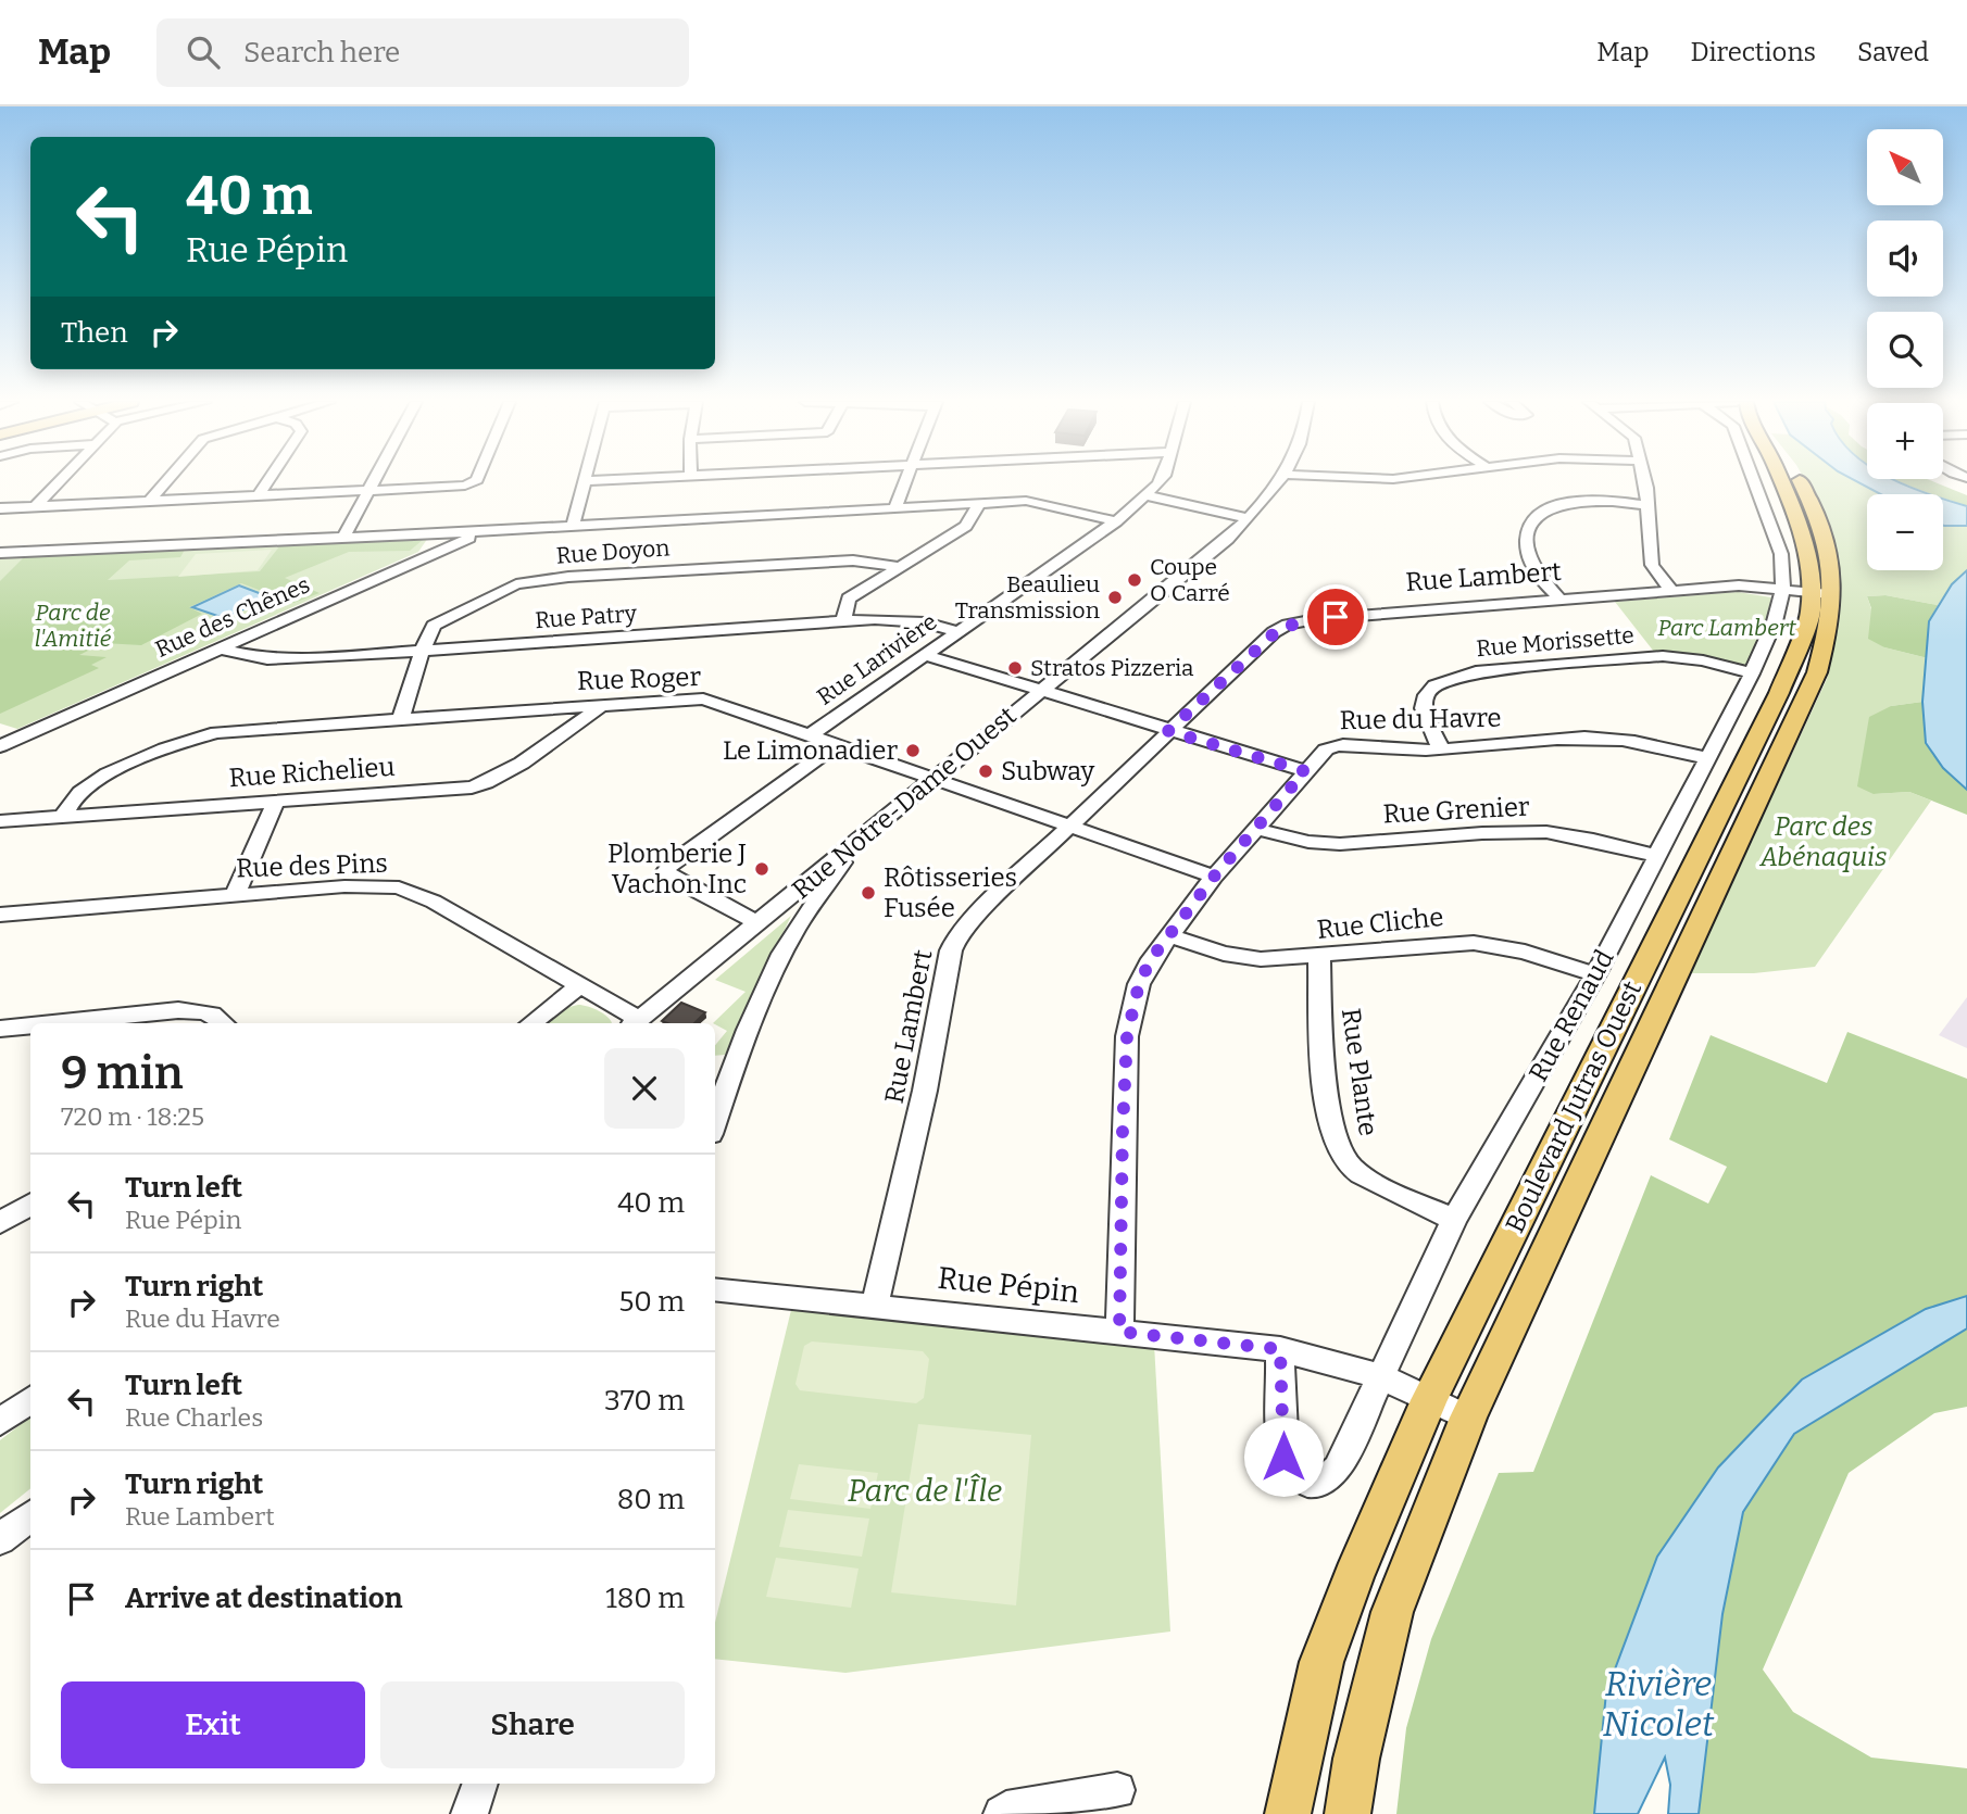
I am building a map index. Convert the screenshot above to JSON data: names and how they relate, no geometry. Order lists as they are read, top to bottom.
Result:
{
  "streets": {
    "main road": ["Boulevard Jutras Ouest"],
    "street": [
      "Rue Doyon",
      "Rue Lambert",
      "Rue des Chênes",
      "Rue Patry",
      "Rue Morissette",
      "Rue Larivière",
      "Rue Roger",
      "Rue du Havre",
      "Rue Richelieu",
      "Rue Notre-Dame Ouest",
      "Rue Grenier",
      "Rue des Pins",
      "Rue Cliche",
      "Rue Renaud",
      "Rue Plante",
      "Rue Pépin"
    ]
  },
  "crossings": [
    ["Rue Doyon", "Rue Patry"],
    ["Rue Doyon", "Rue Roger"],
    ["Rue Lambert", "Rue Roger"],
    ["Rue Lambert", "Rue Renaud"],
    ["Rue Lambert", "Boulevard Jutras Ouest"],
    ["Rue Lambert", "Rue Pépin"],
    ["Rue des Chênes", "Rue Patry"],
    ["Rue Patry", "Rue Larivière"],
    ["Rue Morissette", "Rue du Havre"],
    ["Rue Morissette", "Rue Renaud"],
    ["Rue Larivière", "Rue Roger"],
    ["Rue Roger", "Rue du Havre"],
    ["Rue Roger", "Rue Richelieu"],
    ["Rue Roger", "Rue Notre-Dame Ouest"],
    ["Rue du Havre", "Rue Grenier"],
    ["Rue du Havre", "Rue Cliche"],
    ["Rue du Havre", "Rue Renaud"],
    ["Rue du Havre", "Rue Pépin"],
    ["Rue Notre-Dame Ouest", "Rue des Pins"],
    ["Rue Grenier", "Rue Renaud"],
    ["Rue Cliche", "Rue Renaud"],
    ["Rue Cliche", "Rue Plante"],
    ["Rue Renaud", "Rue Plante"],
    ["Rue Renaud", "Boulevard Jutras Ouest"],
    ["Rue Renaud", "Rue Pépin"],
    ["Boulevard Jutras Ouest", "Rue Pépin"]
  ],
  "water": ["Rivière Nicolet"],
  "parks": [
    "Parc de l'Amitié",
    "Parc Lambert",
    "Parc des Abénaquis",
    "Parc de l'Île"
  ],
  "places": [
    "Coupe O Carré",
    "Beaulieu Transmission",
    "Stratos Pizzeria",
    "Le Limonadier",
    "Subway",
    "Plomberie J Vachon Inc",
    "Rôtisseries Fusée"
  ],
  "north": "top left",
  "page": {
    "header": "Map",
    "search": "Search here",
    "nav": ["Map", "Directions", "Saved"],
    "map_buttons": ["+", "−"],
    "turn": ["40 m", "Rue Pépin"],
    "then": "Then",
    "heading": ["9 min", "720 m · 18:25"],
    "list": [
      {
        "name": "Turn left",
        "note": "Rue Pépin",
        "value": "40 m"
      },
      {
        "name": "Turn right",
        "note": "Rue du Havre",
        "value": "50 m"
      },
      {
        "name": "Turn left",
        "note": "Rue Charles",
        "value": "370 m"
      },
      {
        "name": "Turn right",
        "note": "Rue Lambert",
        "value": "80 m"
      },
      {
        "name": "Arrive at destination",
        "value": "180 m"
      }
    ],
    "buttons": ["Exit", "Share"]
  }
}
